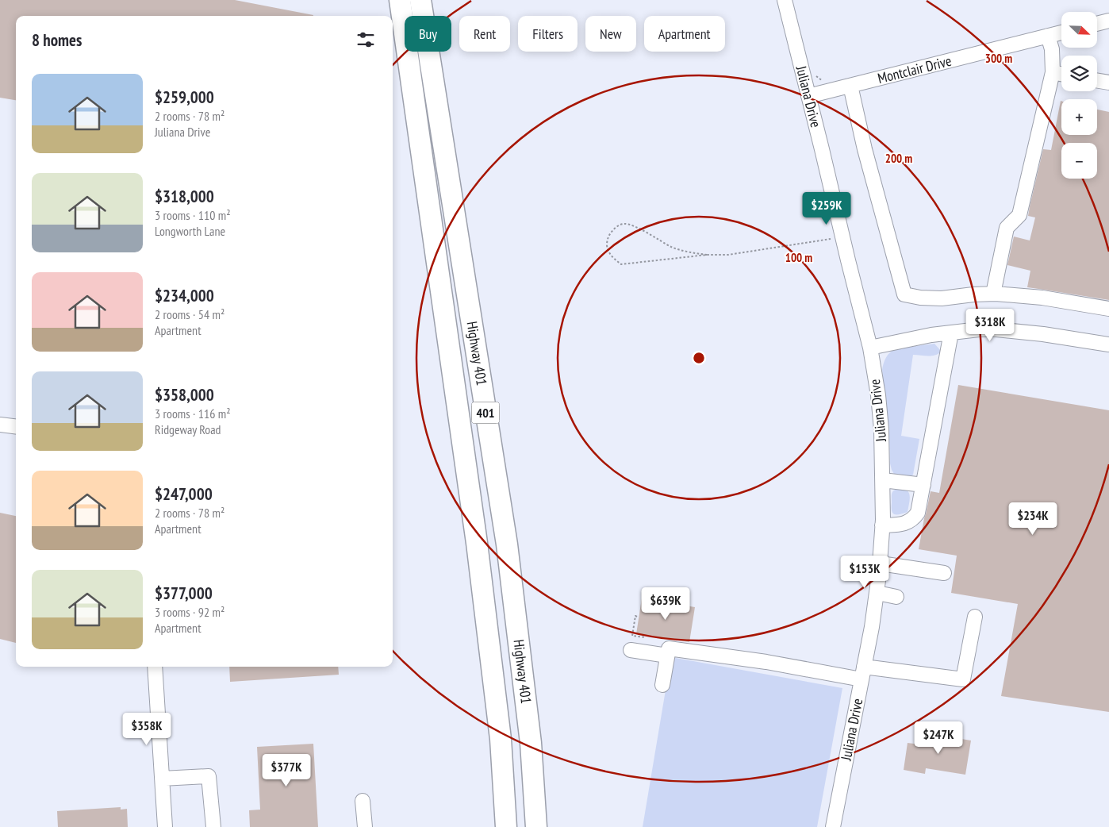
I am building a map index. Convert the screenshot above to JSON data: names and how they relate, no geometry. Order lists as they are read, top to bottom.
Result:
{
  "streets": {
    "highway": ["Highway 401", "401"],
    "street": ["Montclair Drive", "Juliana Drive"]
  },
  "crossings": [
    ["Montclair Drive", "Juliana Drive"]
  ],
  "north": "bottom right",
  "page": {
    "map_buttons": ["+", "−"],
    "chip": [
      "Buy",
      "Rent",
      "Filters",
      "New",
      "Apartment"
    ],
    "heading": "8 homes",
    "list": [
      {
        "name": "$259,000",
        "note": "2 rooms · 78 m² · Juliana Drive"
      },
      {
        "name": "$318,000",
        "note": "3 rooms · 110 m² · Longworth Lane"
      },
      {
        "name": "$234,000",
        "note": "2 rooms · 54 m² · Apartment"
      },
      {
        "name": "$358,000",
        "note": "3 rooms · 116 m² · Ridgeway Road"
      },
      {
        "name": "$247,000",
        "note": "2 rooms · 78 m² · Apartment"
      },
      {
        "name": "$377,000",
        "note": "3 rooms · 92 m² · Apartment"
      }
    ],
    "price": [
      "$259K",
      "$318K",
      "$234K",
      "$153K",
      "$639K",
      "$358K",
      "$247K",
      "$377K"
    ]
  },
  "rings": ["300 m", "200 m", "100 m"]
}
